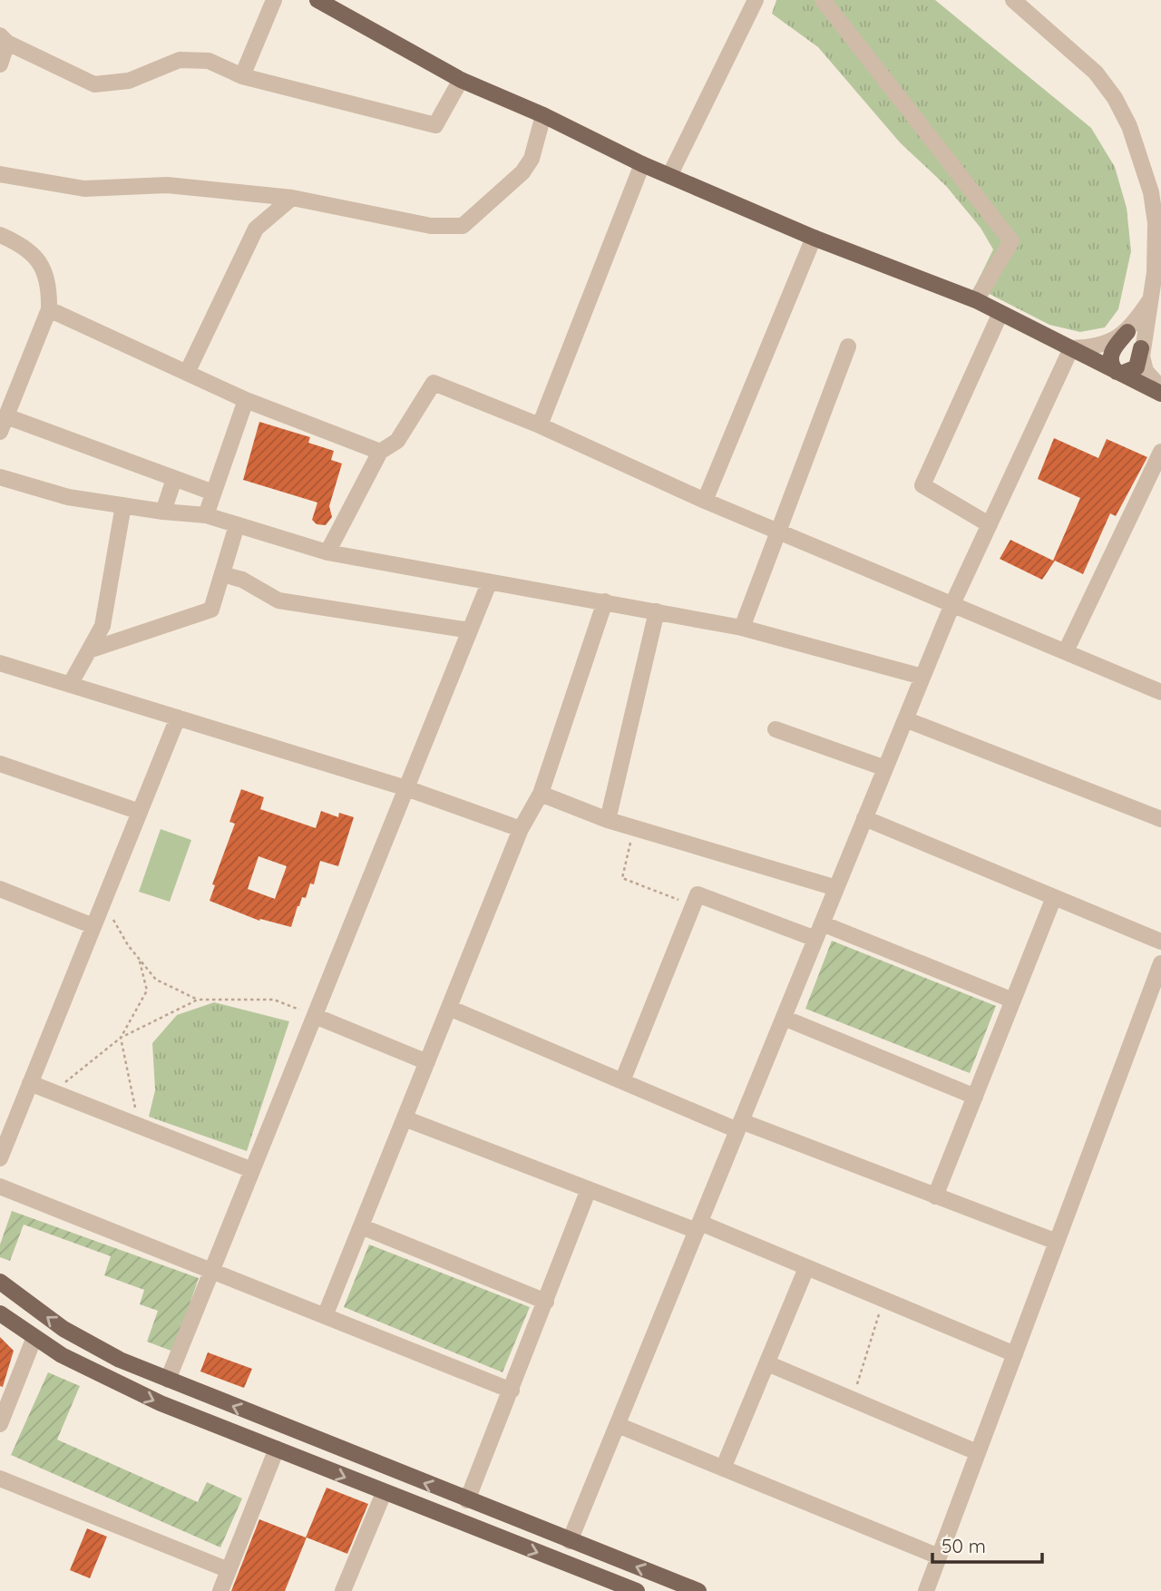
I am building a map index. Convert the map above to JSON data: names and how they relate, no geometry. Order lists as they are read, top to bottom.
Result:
{
  "scale_bar": "50 m"
}
